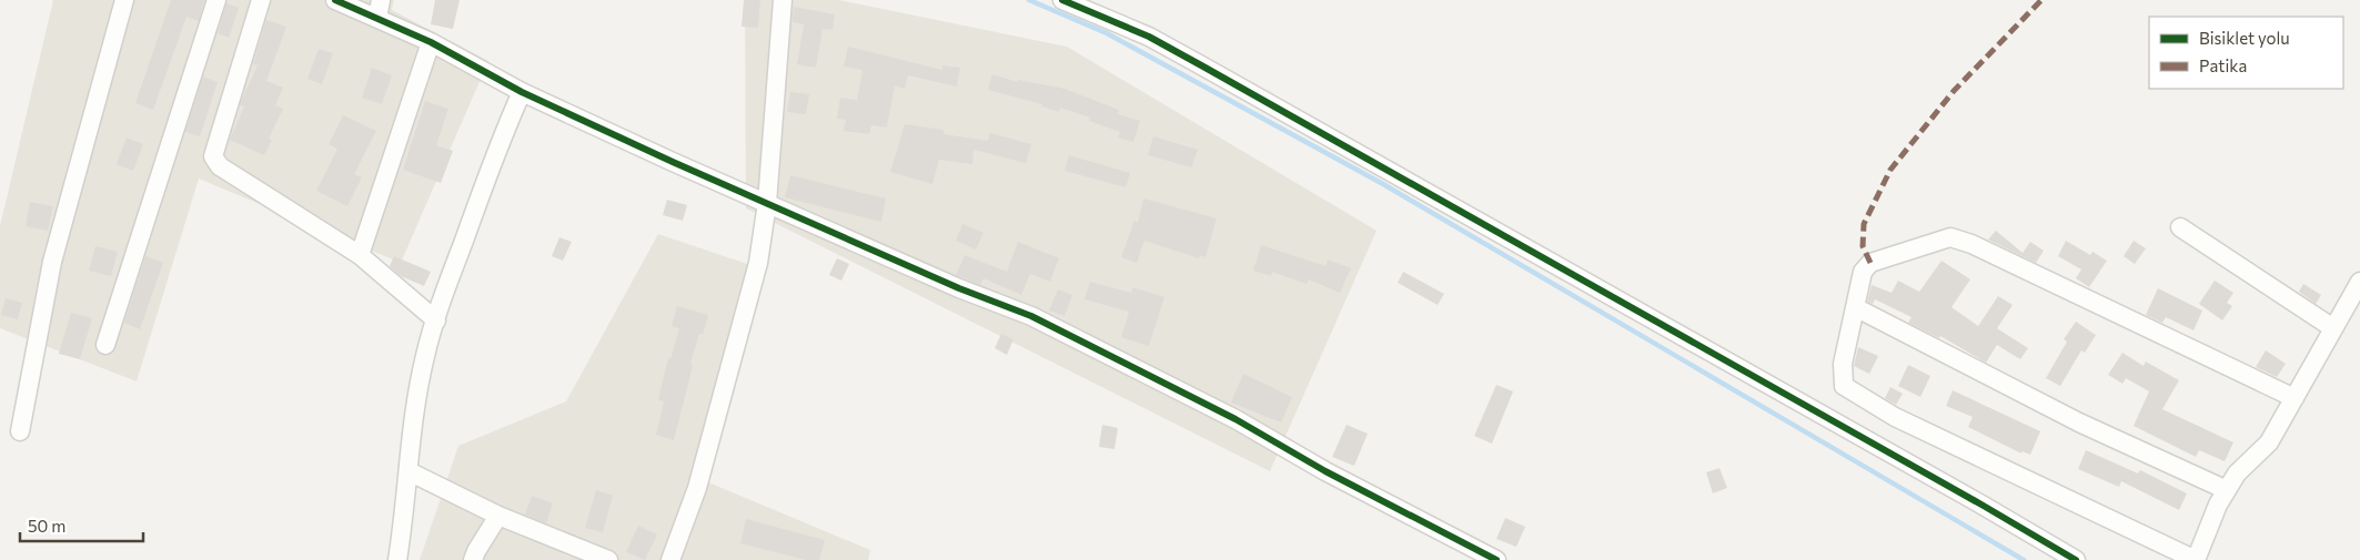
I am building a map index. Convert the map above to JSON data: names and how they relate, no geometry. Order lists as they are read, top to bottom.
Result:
{
  "legend": ["Bisiklet yolu", "Patika"],
  "scale_bar": "50 m"
}
